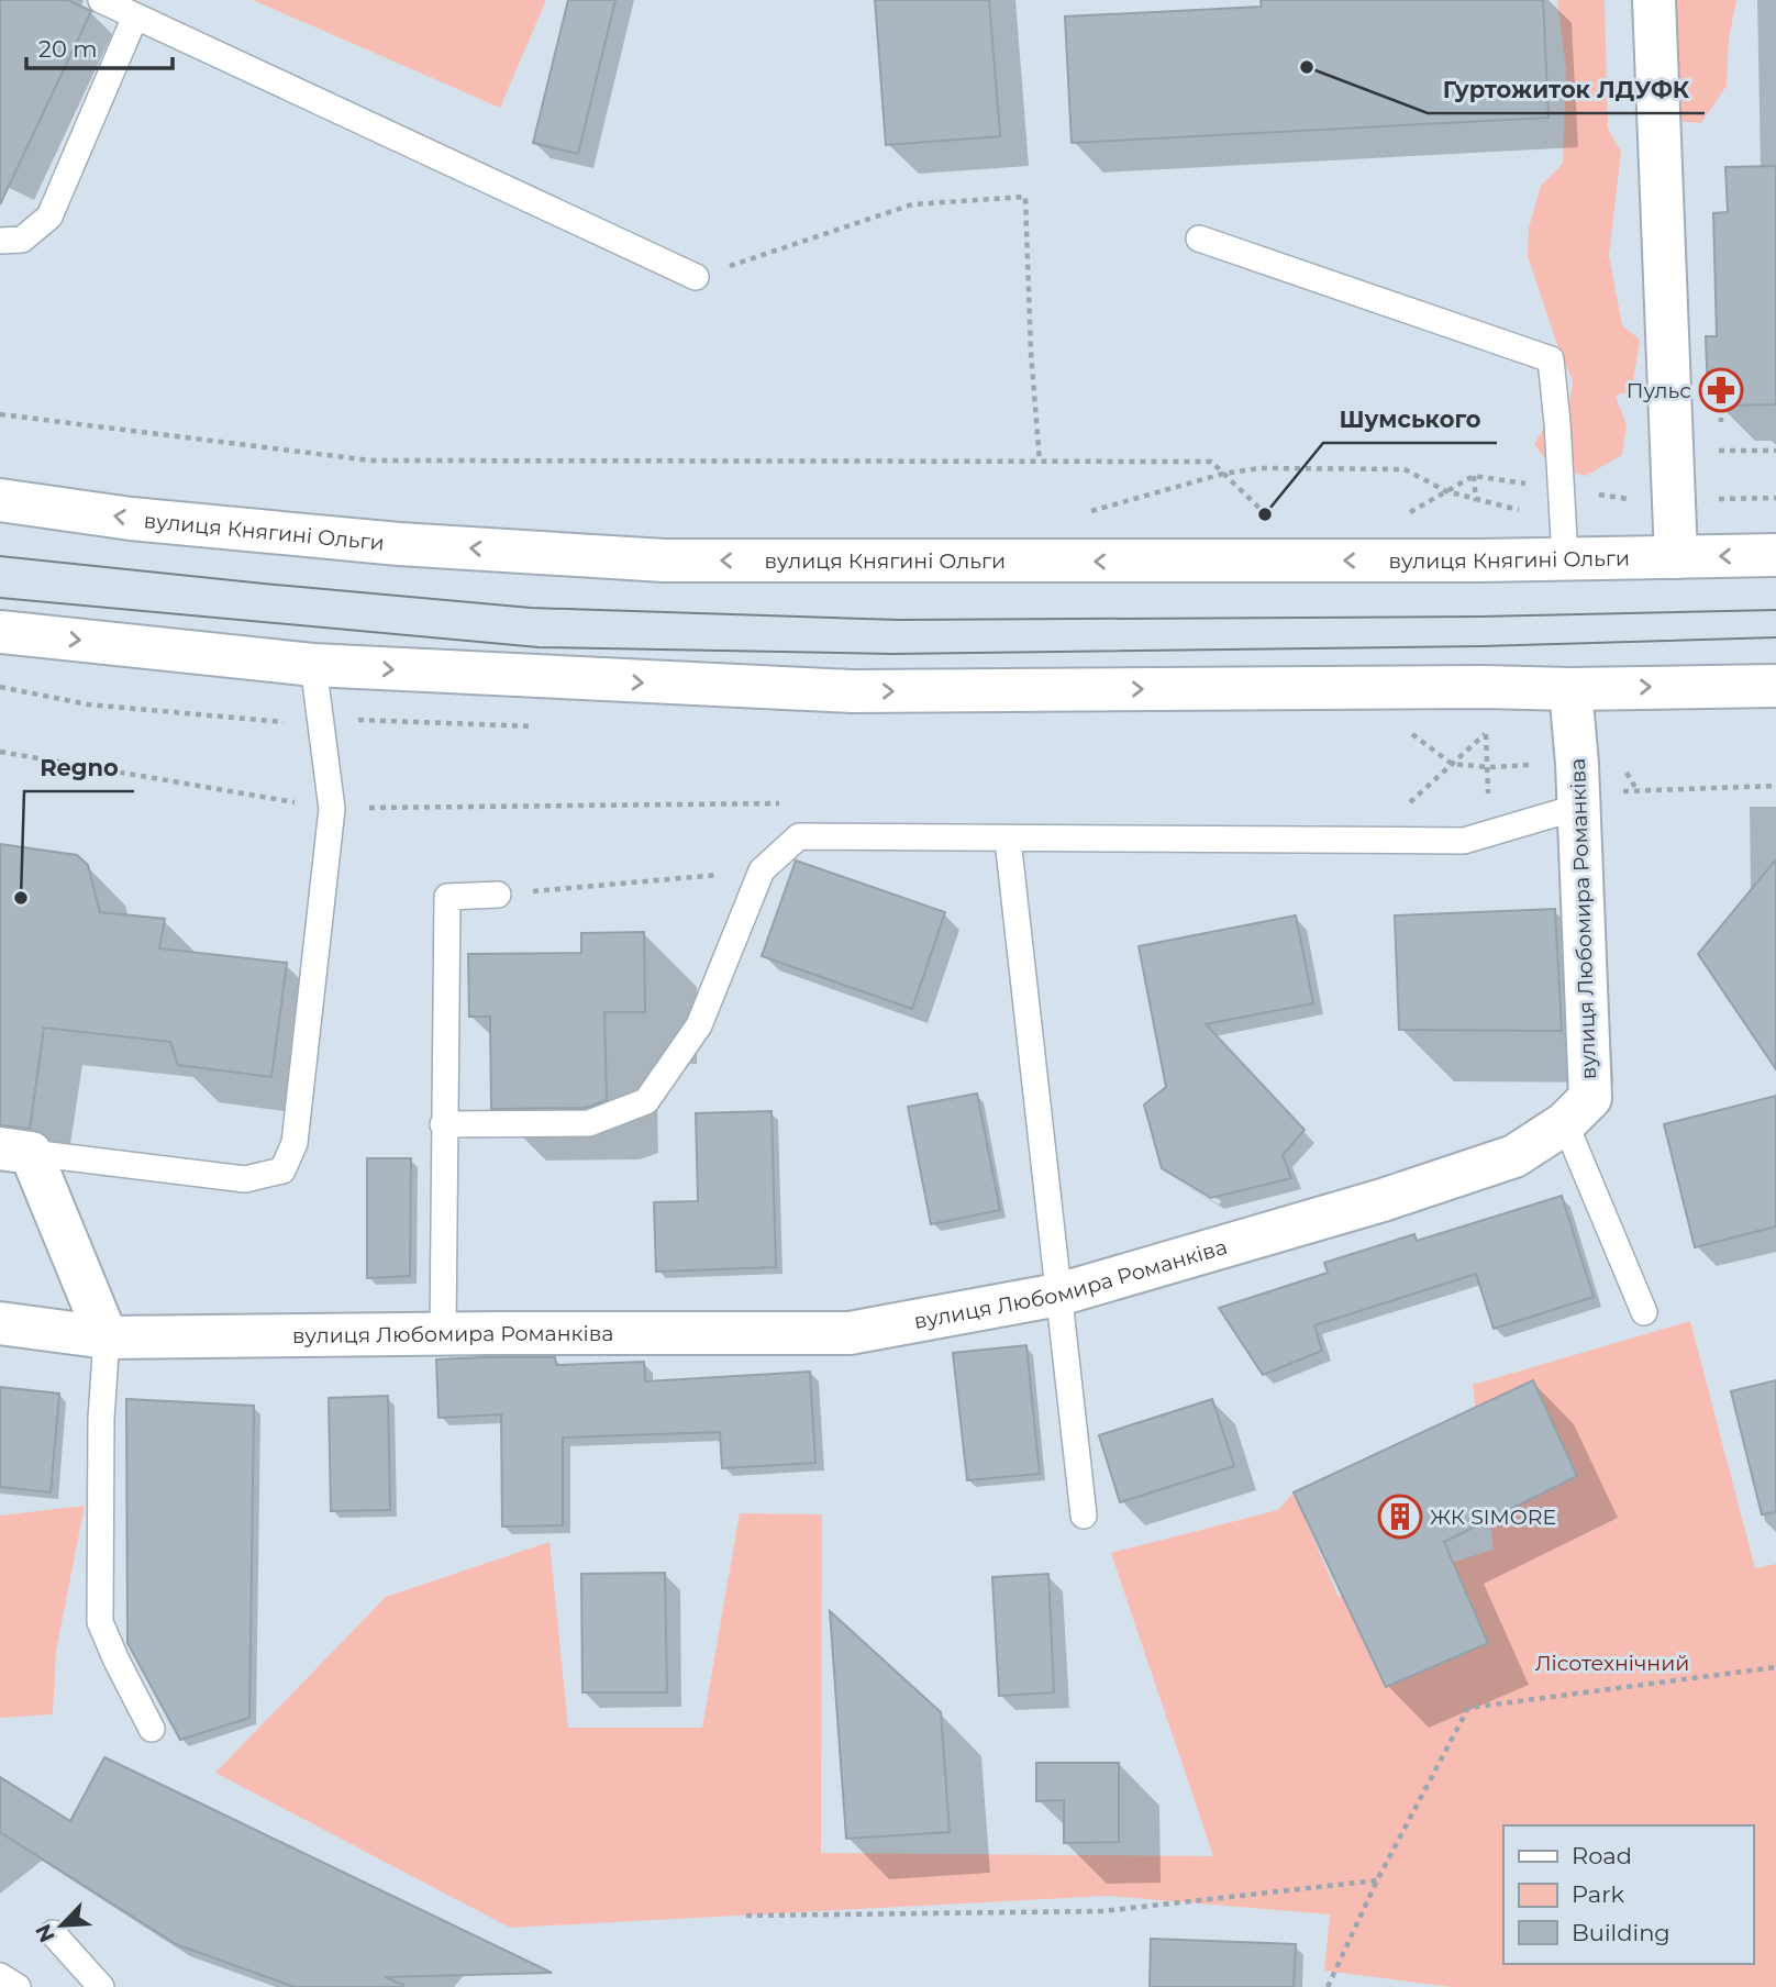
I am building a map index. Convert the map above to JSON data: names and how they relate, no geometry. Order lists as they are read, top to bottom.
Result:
{
  "streets": {
    "main road": ["вулиця Княгині Ольги", "вулиця Любомира Романківа"]
  },
  "parks": ["Лісотехнічний"],
  "places": {
    "other": ["Гуртожиток ЛДУФК", "Шумського", "Regno"],
    "pharmacy": ["Пульс"],
    "building": ["ЖК SIMORE"]
  },
  "legend": ["Road", "Park", "Building"],
  "scale_bar": "20 m",
  "north": "bottom left"
}
